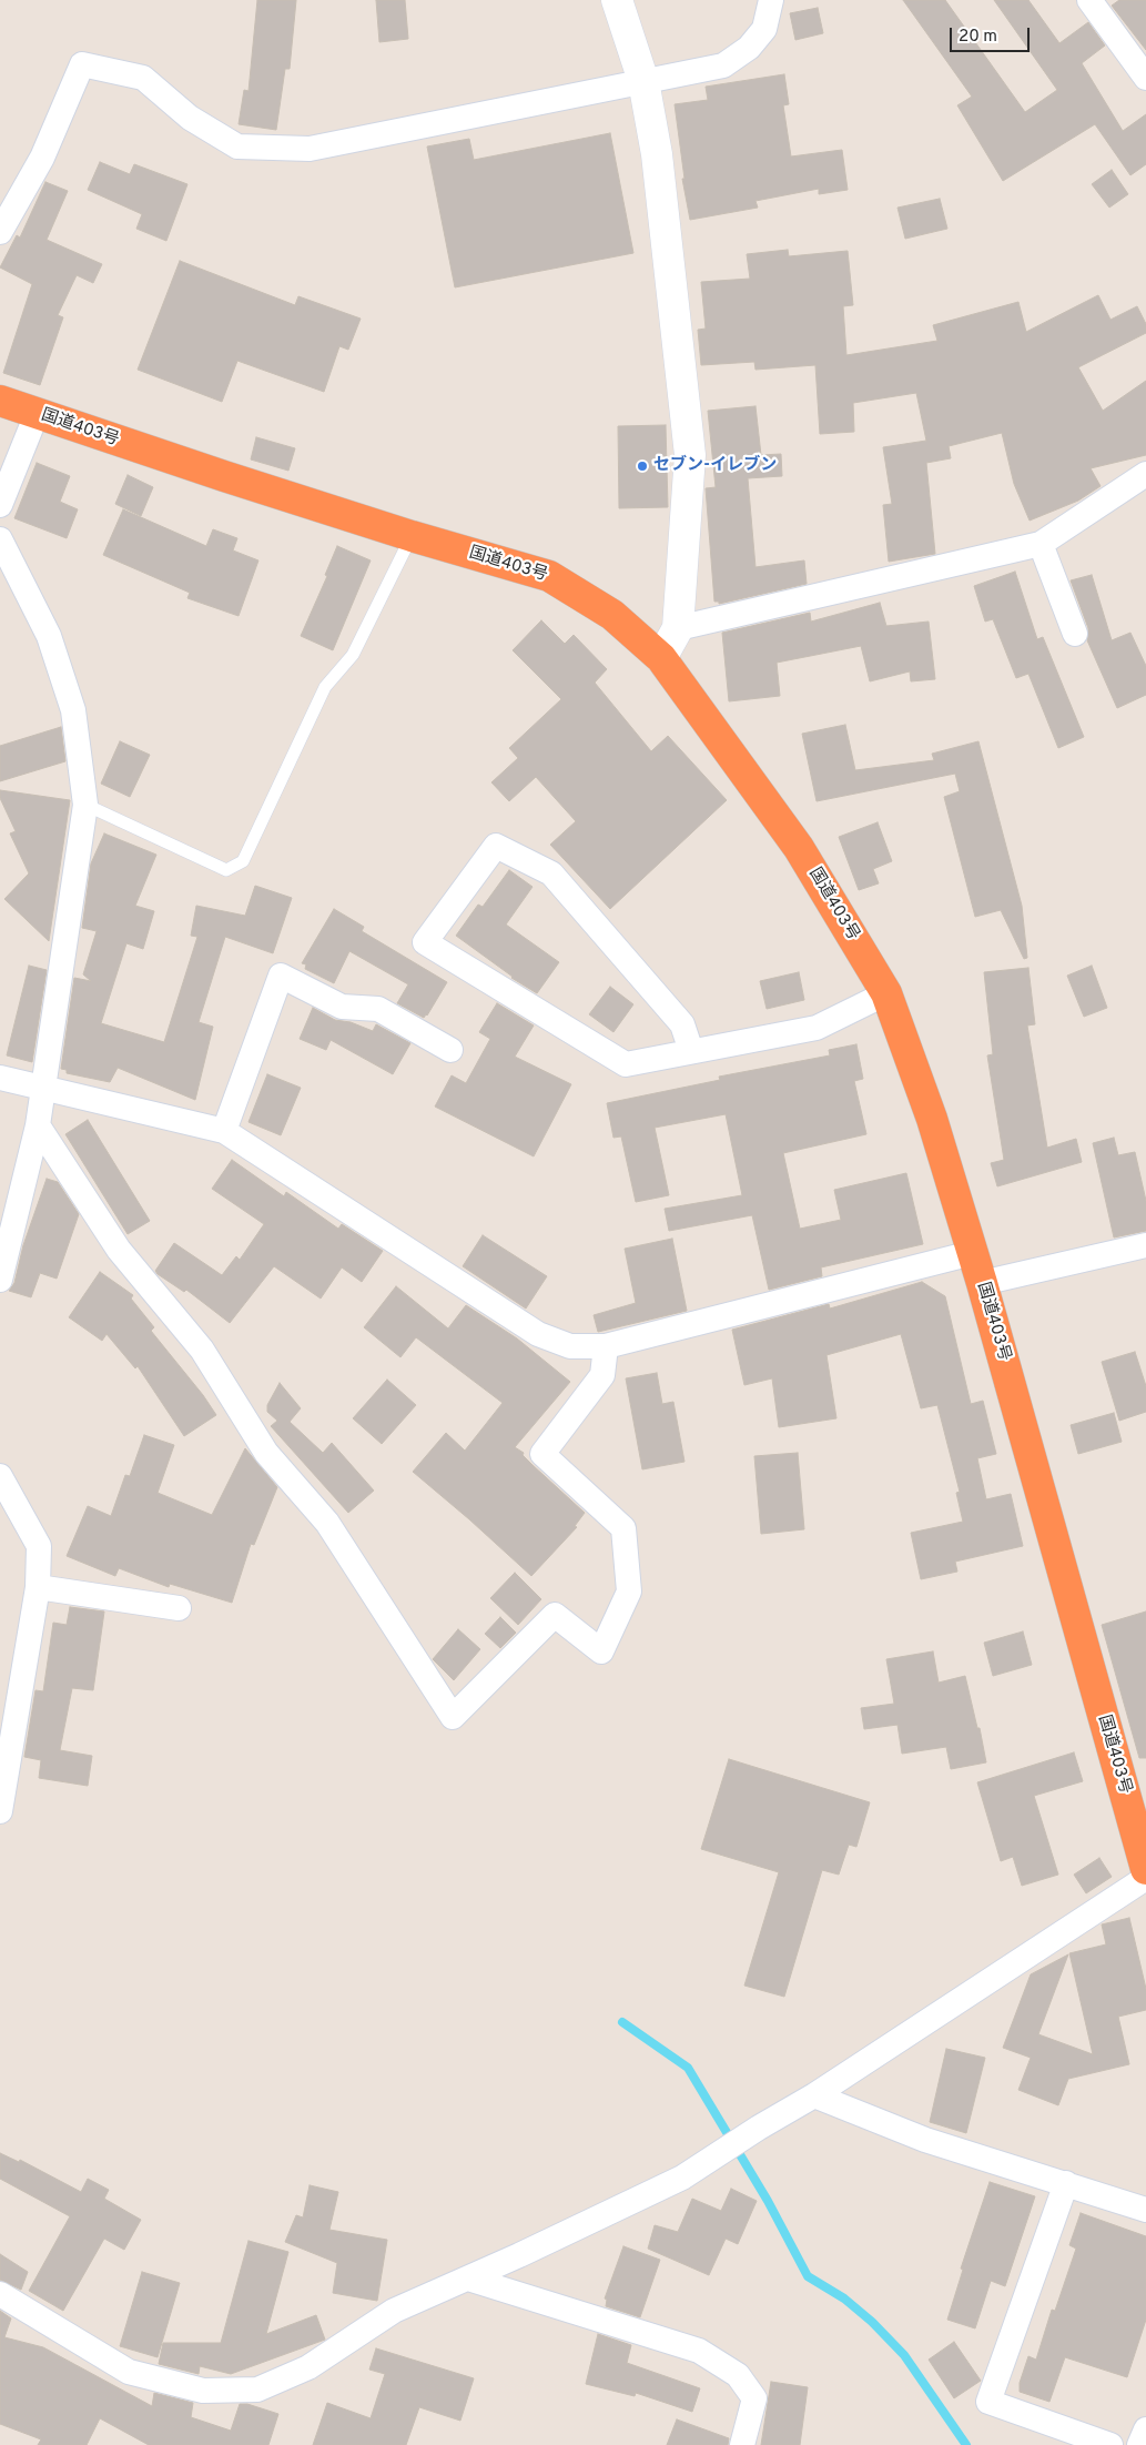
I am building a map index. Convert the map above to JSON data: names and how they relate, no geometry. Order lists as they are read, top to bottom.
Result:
{
  "streets": {
    "highway": ["国道403号"]
  },
  "places": ["セブン-イレブン"],
  "scale_bar": "20 m"
}
